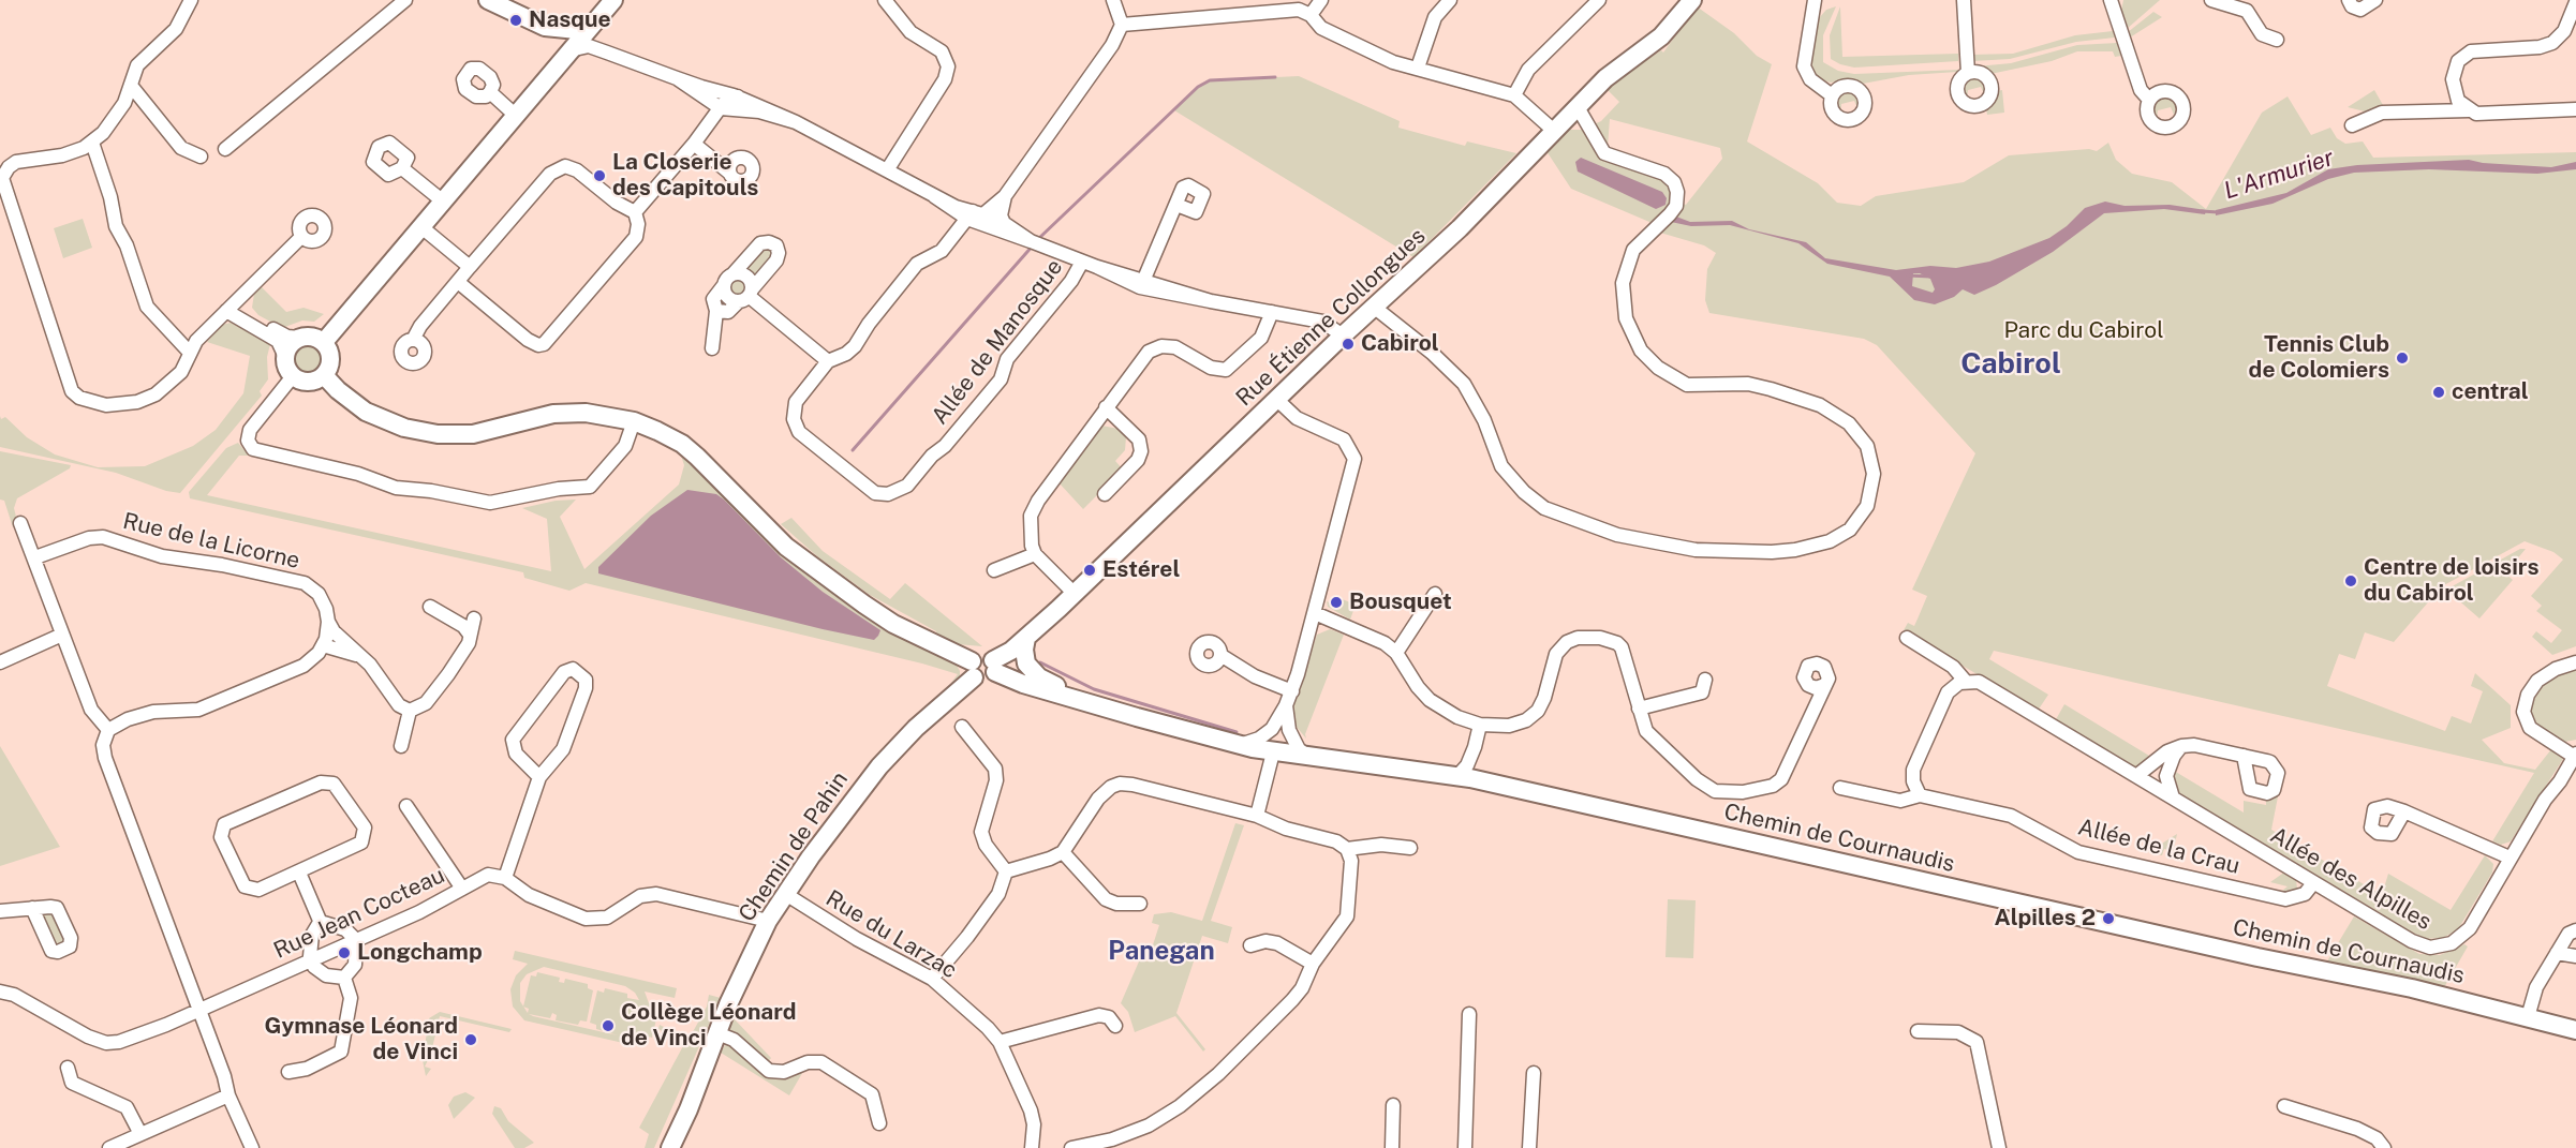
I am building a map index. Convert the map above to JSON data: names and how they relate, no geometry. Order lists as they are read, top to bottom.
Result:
{
  "streets": {
    "street": [
      "Rue Étienne Collongues",
      "Allée de Manosque",
      "Rue de la Licorne",
      "Chemin de Cournaudis",
      "Chemin de Pahin",
      "Allée de la Crau",
      "Allée des Alpilles",
      "Rue Jean Cocteau",
      "Rue du Larzac"
    ]
  },
  "crossings": [
    ["Rue Étienne Collongues", "Chemin de Cournaudis"],
    ["Chemin de Pahin", "Rue du Larzac"],
    ["Allée de la Crau", "Allée des Alpilles"]
  ],
  "districts": ["Cabirol", "Panegan"],
  "water": ["L'Armurier"],
  "parks": ["Parc du Cabirol"],
  "places": [
    "Nasque",
    "La Closerie des Capitouls",
    "Cabirol",
    "Tennis Club de Colomiers",
    "central",
    "Estérel",
    "Centre de loisirs du Cabirol",
    "Bousquet",
    "Alpilles 2",
    "Longchamp",
    "Collège Léonard de Vinci",
    "Gymnase Léonard de Vinci"
  ]
}
